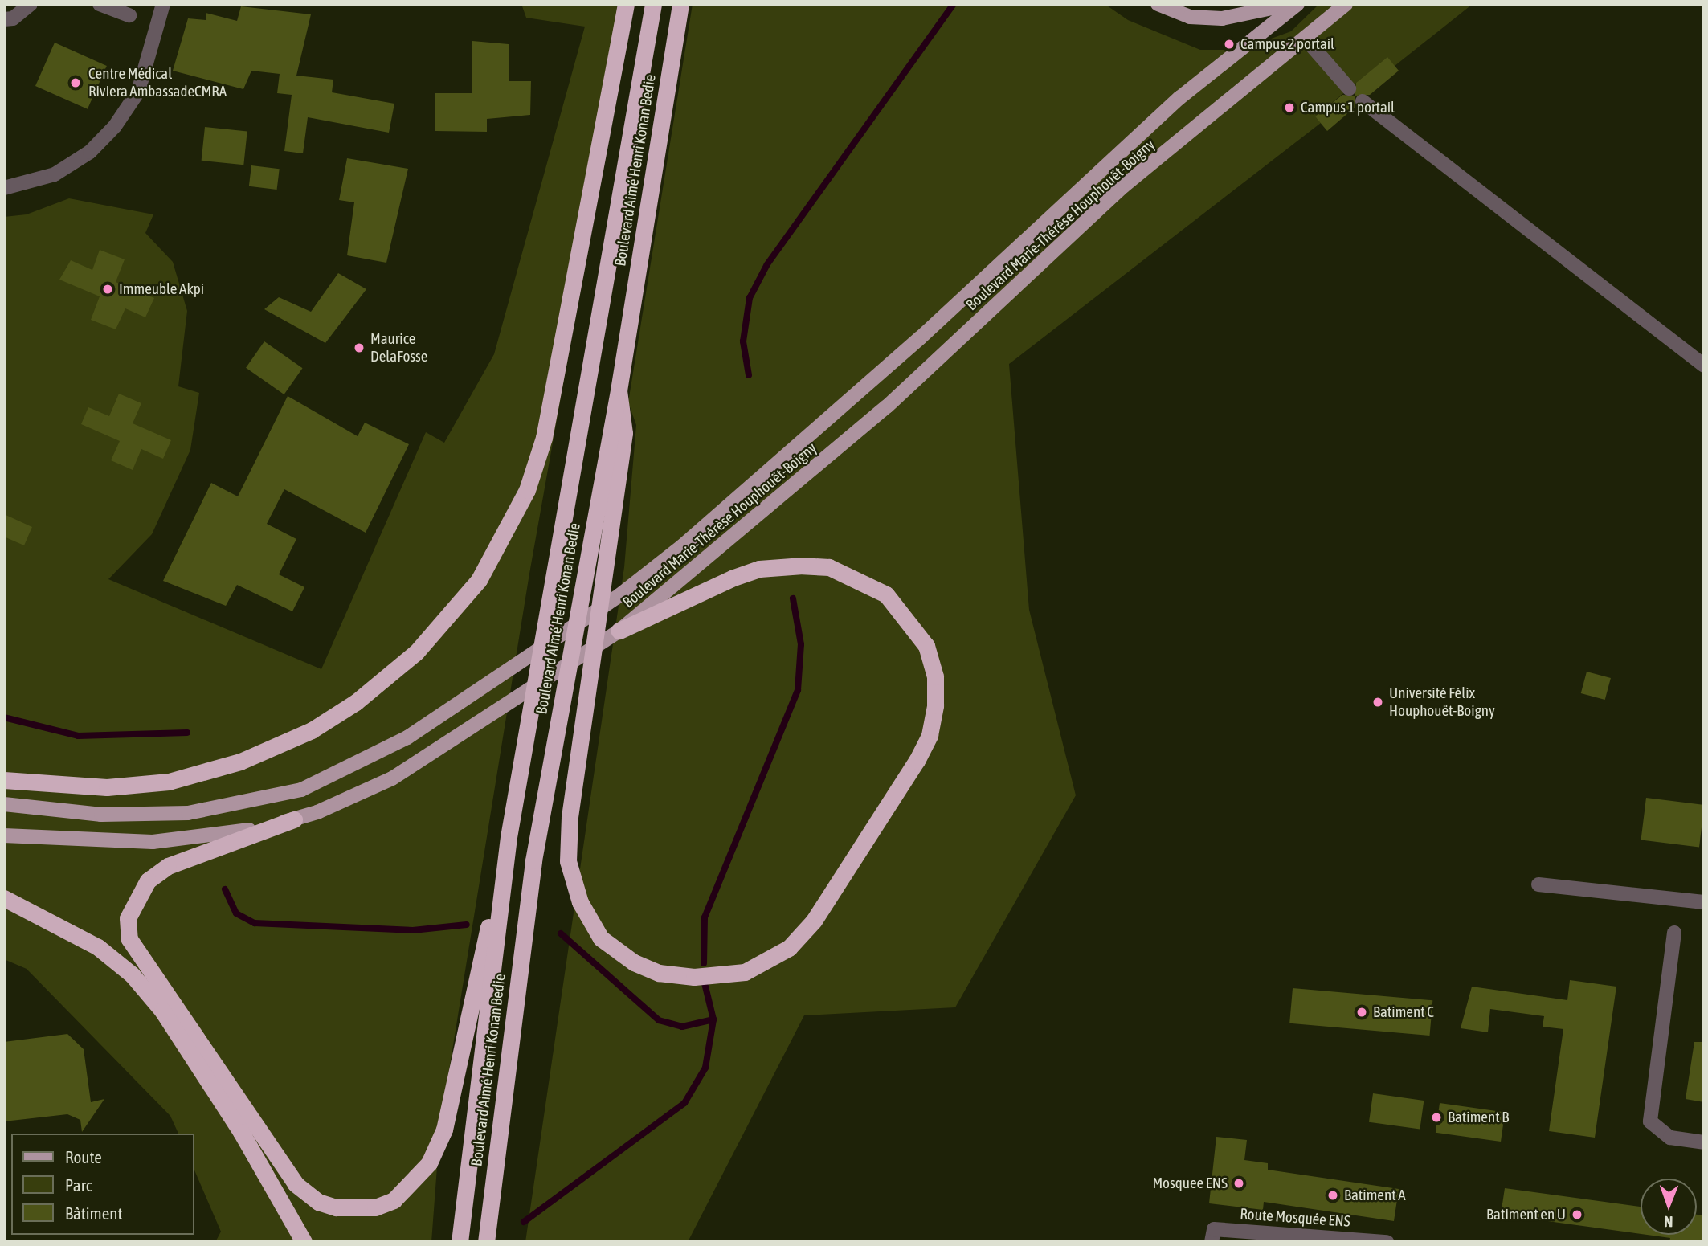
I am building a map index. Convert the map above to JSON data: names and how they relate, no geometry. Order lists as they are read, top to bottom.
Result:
{
  "streets": {
    "highway": ["Boulevard Aimé Henri Konan Bedie"],
    "main road": ["Boulevard Marie-Thérèse Houphouët-Boigny"],
    "street": ["Route Mosquée ENS"]
  },
  "places": [
    "Campus 2 portail",
    "Centre Médical Riviera AmbassadeCMRA",
    "Campus 1 portail",
    "Immeuble Akpi",
    "Maurice DelaFosse",
    "Université Félix Houphouët-Boigny",
    "Batiment C",
    "Batiment B",
    "Mosquee ENS",
    "Batiment A",
    "Batiment en U"
  ],
  "legend": ["Route", "Parc", "Bâtiment"],
  "north": "bottom"
}
